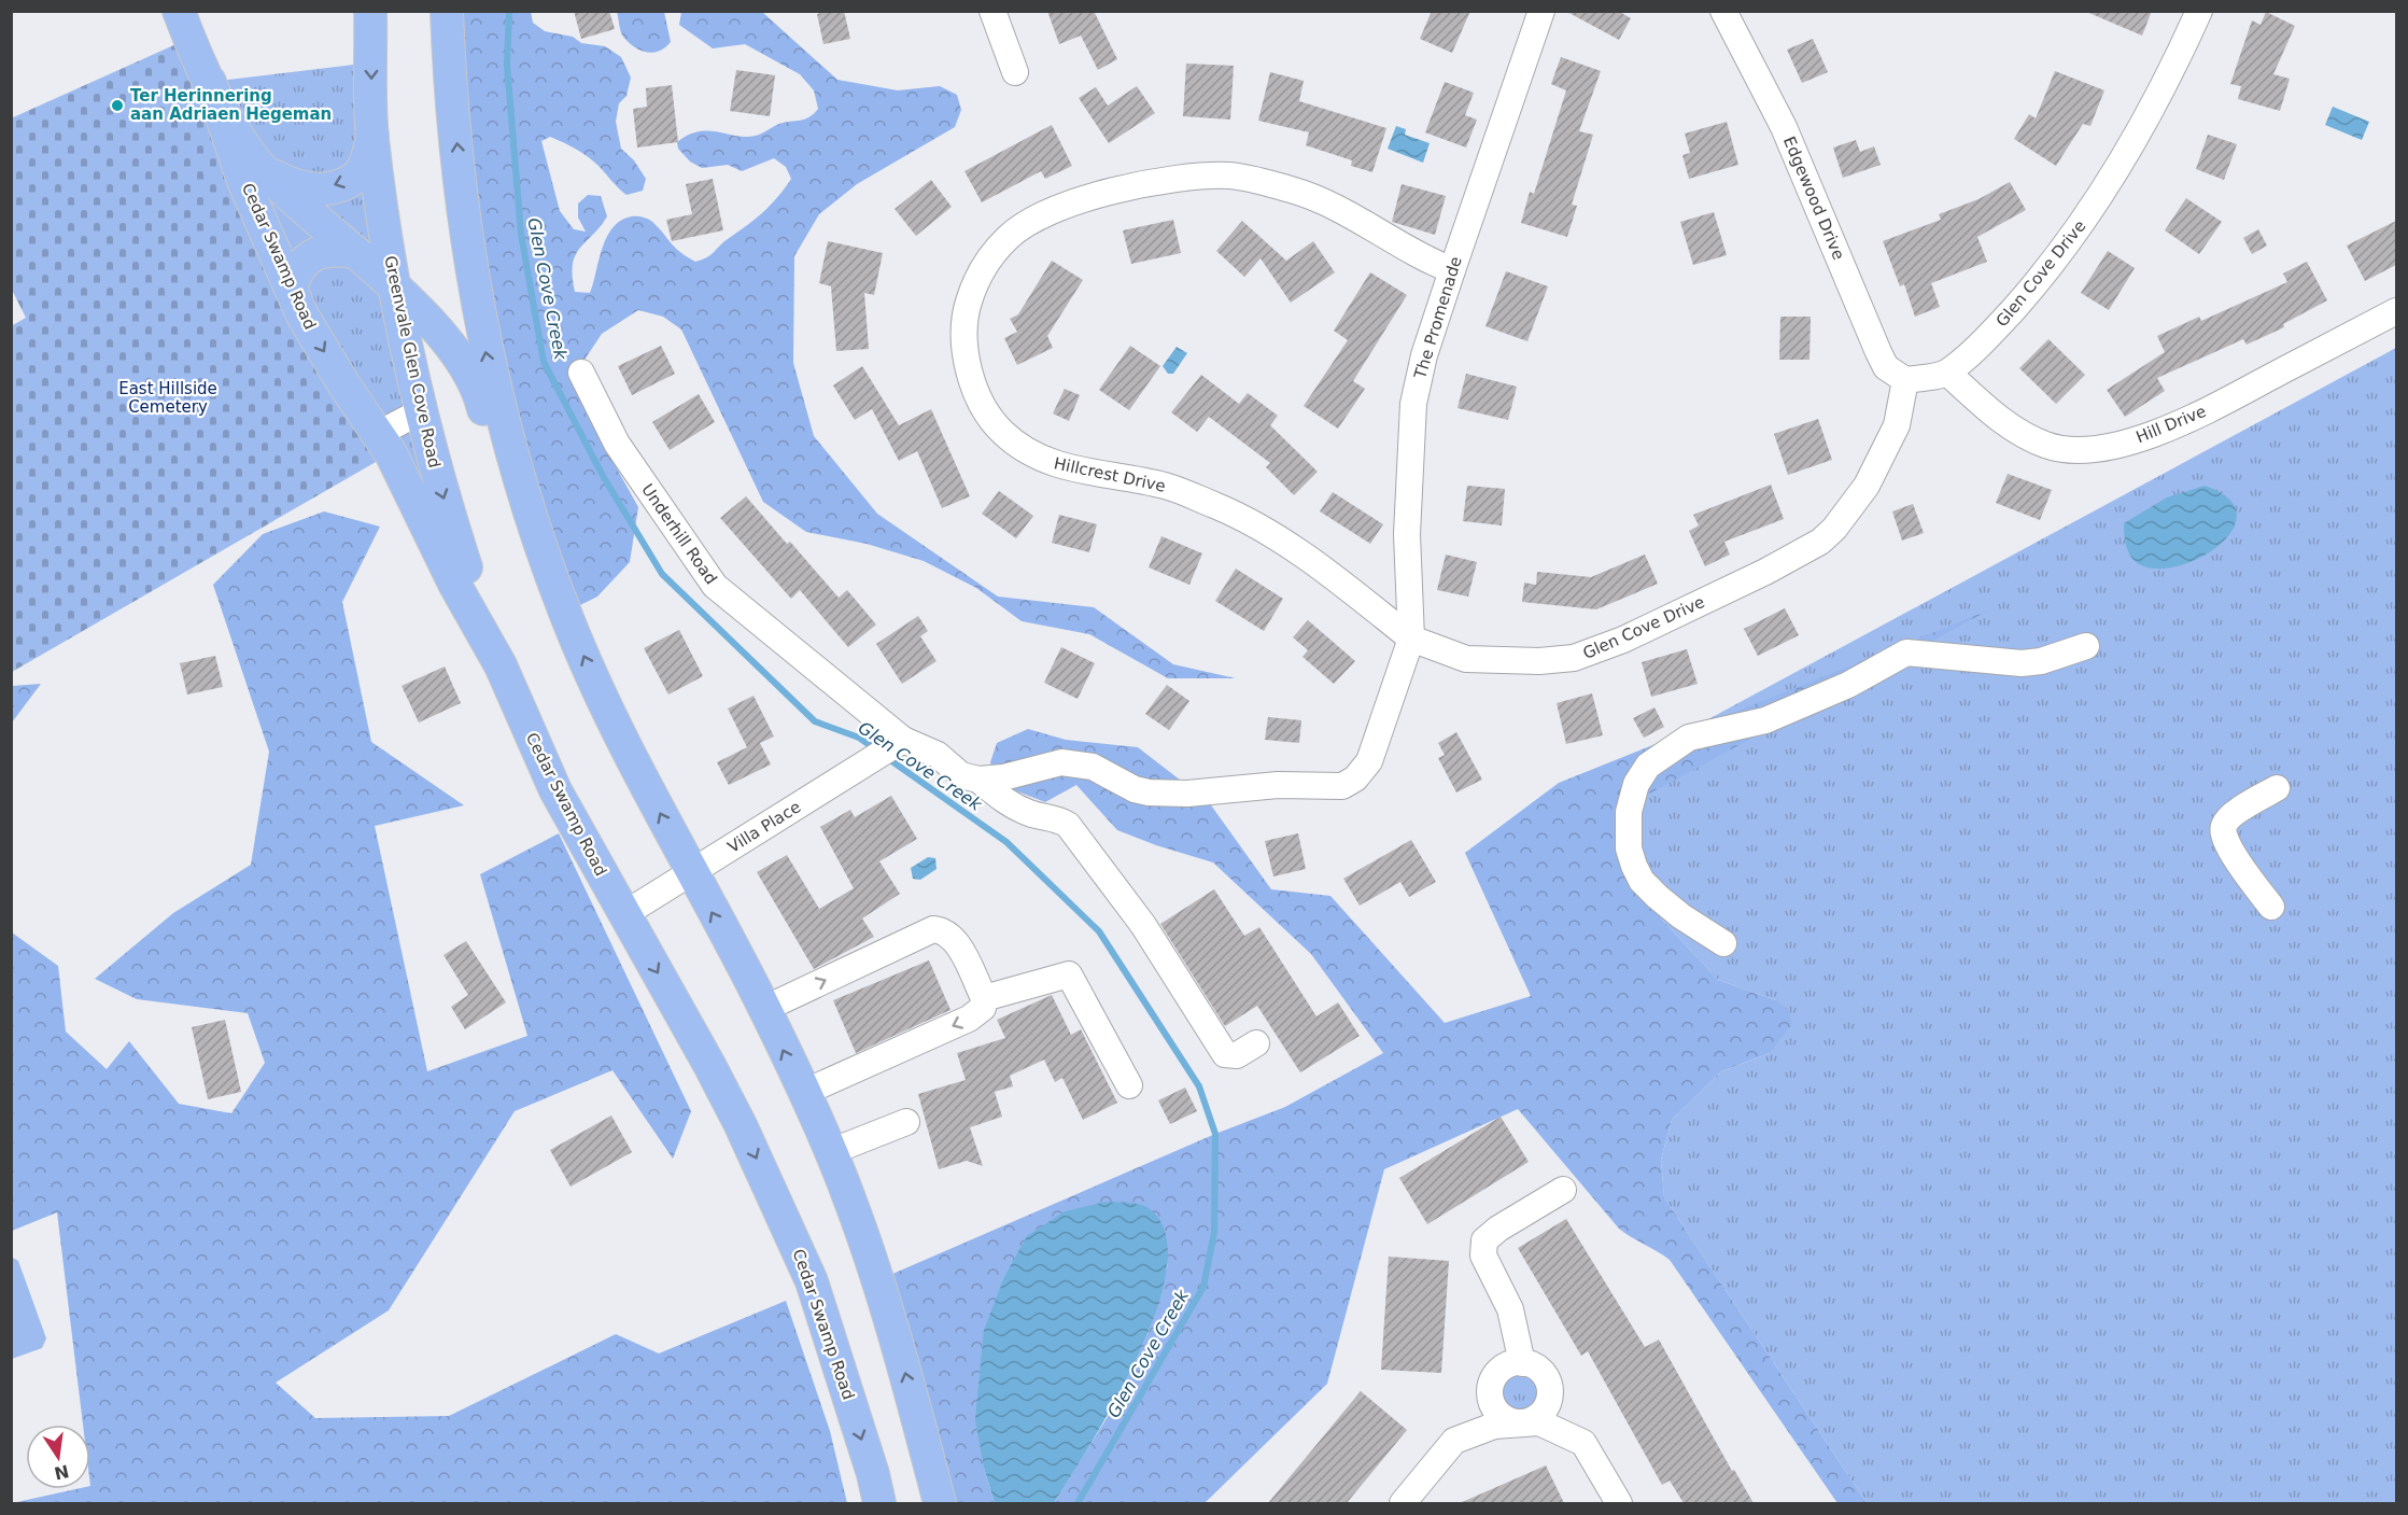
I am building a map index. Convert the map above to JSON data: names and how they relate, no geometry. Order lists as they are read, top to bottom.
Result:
{
  "streets": {
    "main road": ["Cedar Swamp Road", "Greenvale Glen Cove Road"],
    "street": [
      "Edgewood Drive",
      "Glen Cove Drive",
      "The Promenade",
      "Hill Drive",
      "Hillcrest Drive",
      "Underhill Road",
      "Villa Place"
    ]
  },
  "crossings": [
    ["Edgewood Drive", "Glen Cove Drive"],
    ["Cedar Swamp Road", "Greenvale Glen Cove Road"],
    ["Cedar Swamp Road", "Villa Place"],
    ["Glen Cove Drive", "The Promenade"],
    ["Glen Cove Drive", "Hill Drive"],
    ["Glen Cove Drive", "Hillcrest Drive"],
    ["The Promenade", "Hillcrest Drive"],
    ["Underhill Road", "Villa Place"]
  ],
  "water": ["Glen Cove Creek"],
  "parks": ["East Hillside Cemetery"],
  "places": ["Ter Herinnering aan Adriaen Hegeman"],
  "north": "bottom"
}
